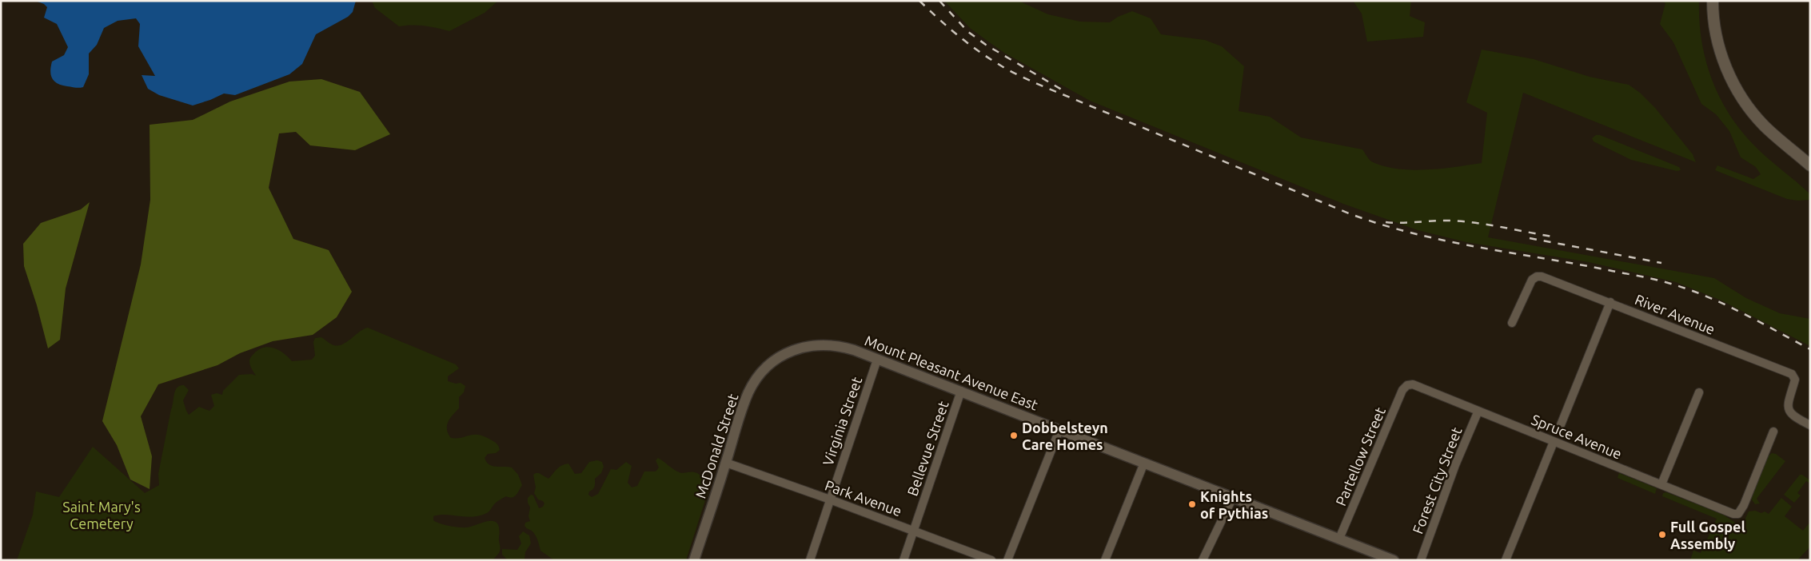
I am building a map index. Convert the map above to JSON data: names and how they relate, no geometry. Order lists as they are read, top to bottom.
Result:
{
  "streets": {
    "street": [
      "River Avenue",
      "Mount Pleasant Avenue East",
      "Virginia Street",
      "Spruce Avenue",
      "McDonald Street",
      "Bellevue Street",
      "Partellow Street",
      "Forest City Street",
      "Park Avenue"
    ]
  },
  "crossings": [
    ["Mount Pleasant Avenue East", "Virginia Street"],
    ["Mount Pleasant Avenue East", "McDonald Street"],
    ["Mount Pleasant Avenue East", "Bellevue Street"],
    ["Mount Pleasant Avenue East", "Partellow Street"],
    ["Virginia Street", "Park Avenue"],
    ["Spruce Avenue", "Partellow Street"],
    ["Spruce Avenue", "Forest City Street"],
    ["McDonald Street", "Park Avenue"],
    ["Bellevue Street", "Park Avenue"]
  ],
  "parks": ["Saint Mary's Cemetery"],
  "places": ["Dobbelsteyn Care Homes", "Knights of Pythias", "Full Gospel Assembly"]
}
